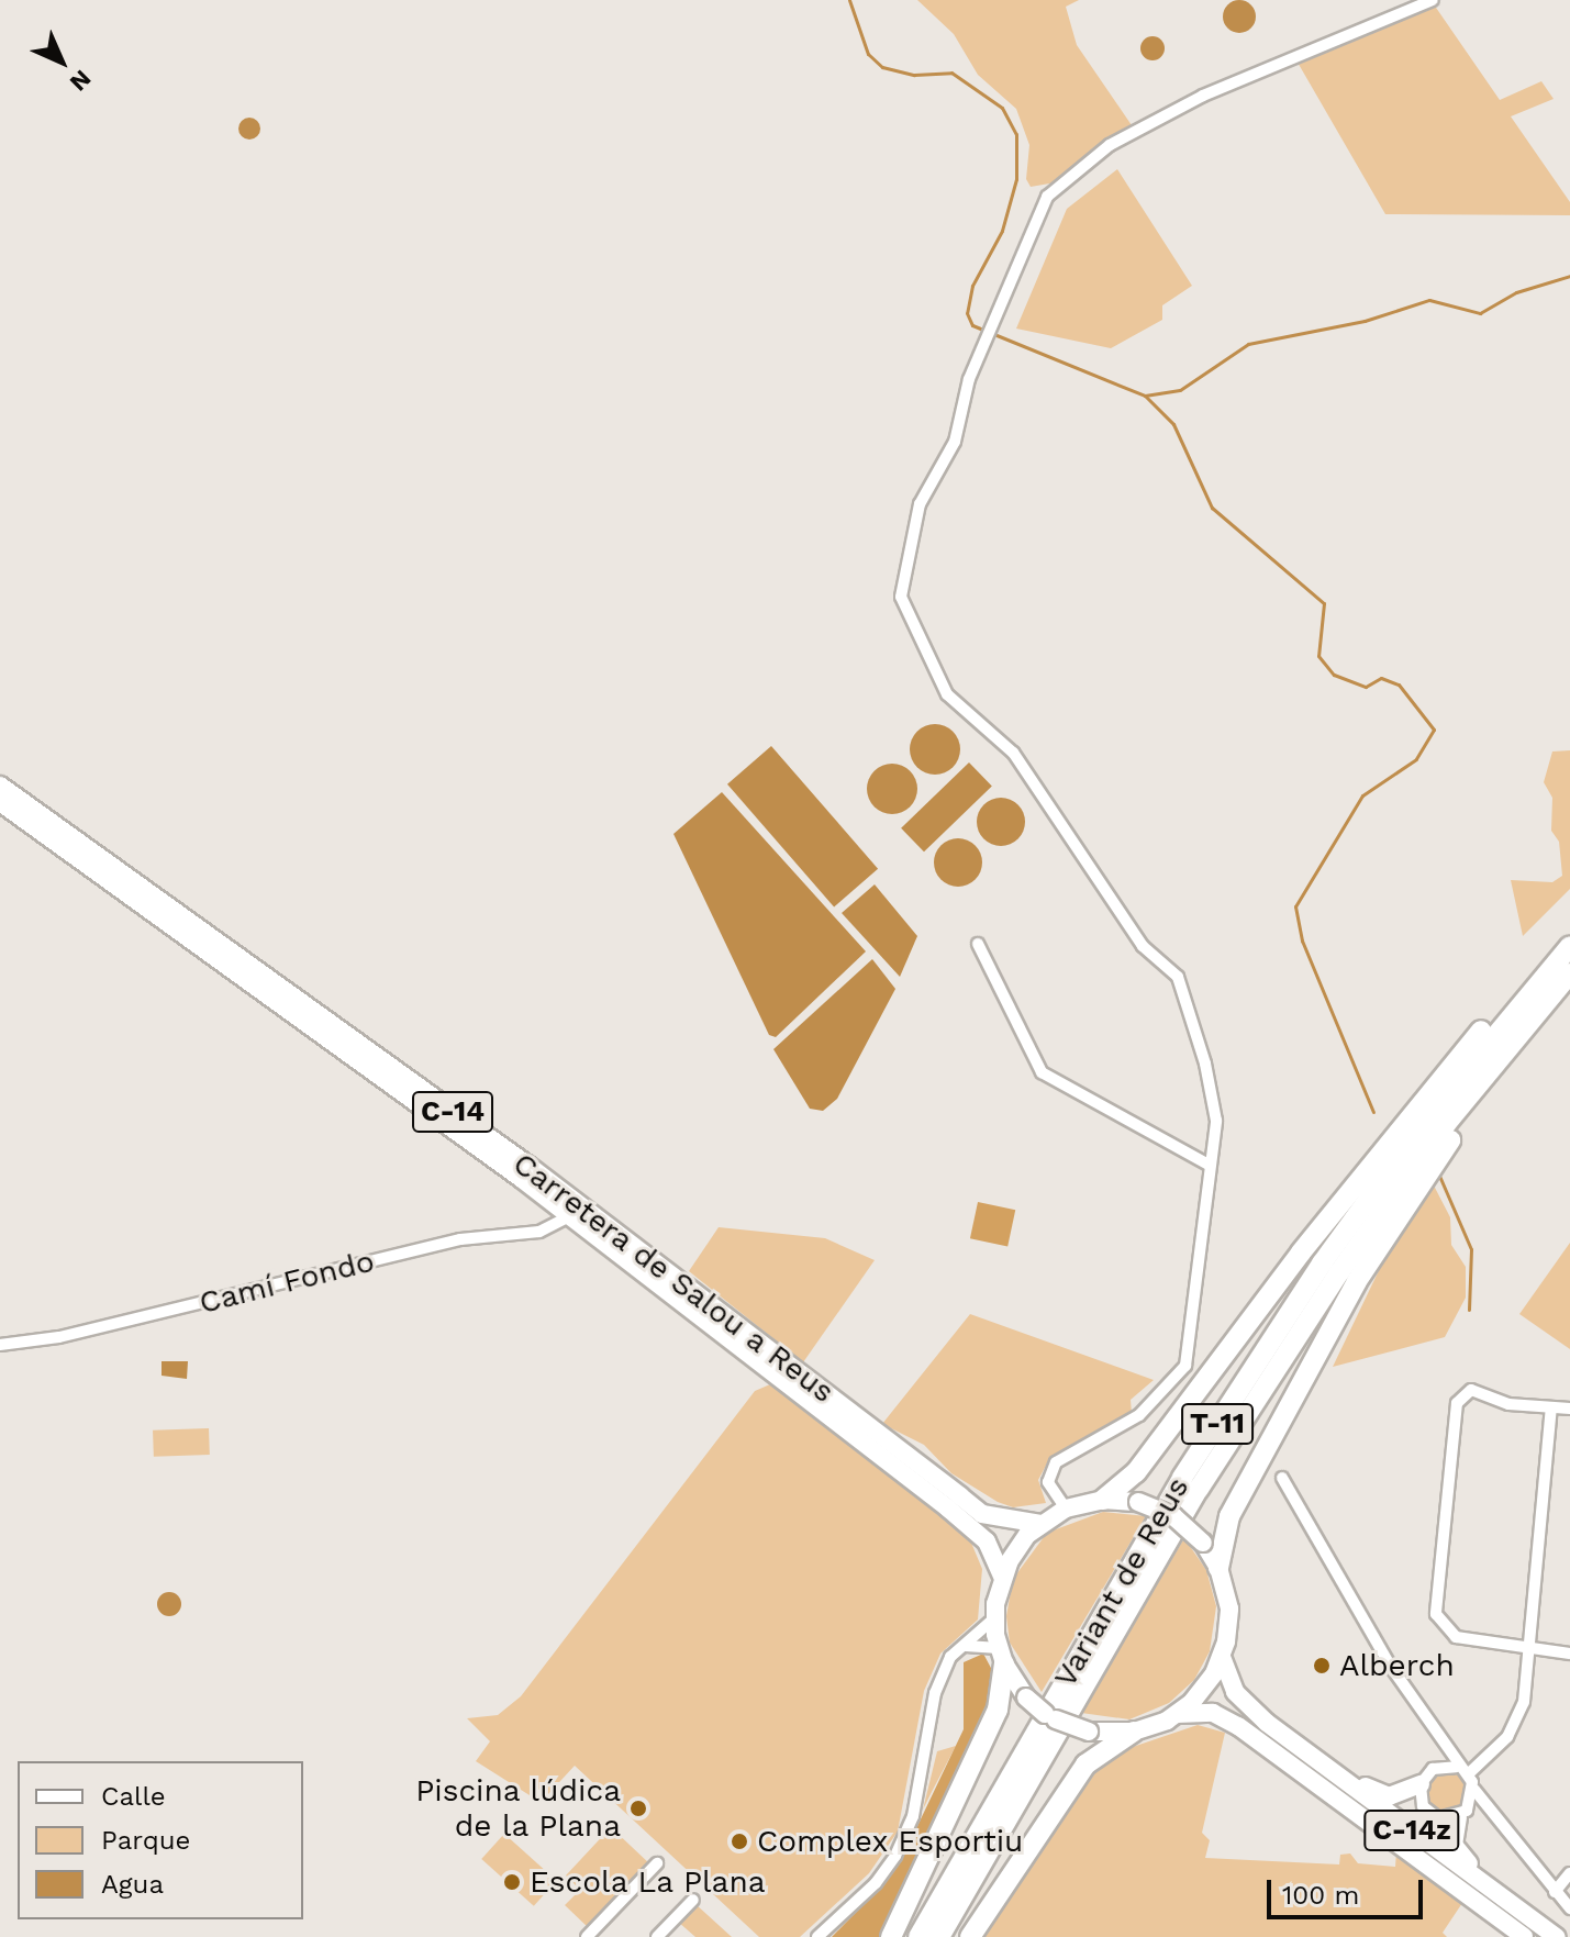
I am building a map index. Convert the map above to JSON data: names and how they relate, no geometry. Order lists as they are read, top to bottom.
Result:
{
  "streets": {
    "highway": ["T-11", "Variant de Reus"],
    "main road": ["C-14", "Carretera de Salou a Reus", "C-14z"],
    "street": ["Camí Fondo"]
  },
  "crossings": [
    ["C-14", "Carretera de Salou a Reus"],
    ["C-14", "Camí Fondo"],
    ["C-14", "C-14z"]
  ],
  "places": [
    "Alberch",
    "Piscina lúdica de la Plana",
    "Complex Esportiu",
    "Escola La Plana"
  ],
  "legend": ["Calle", "Parque", "Agua"],
  "scale_bar": "100 m",
  "north": "bottom right"
}
